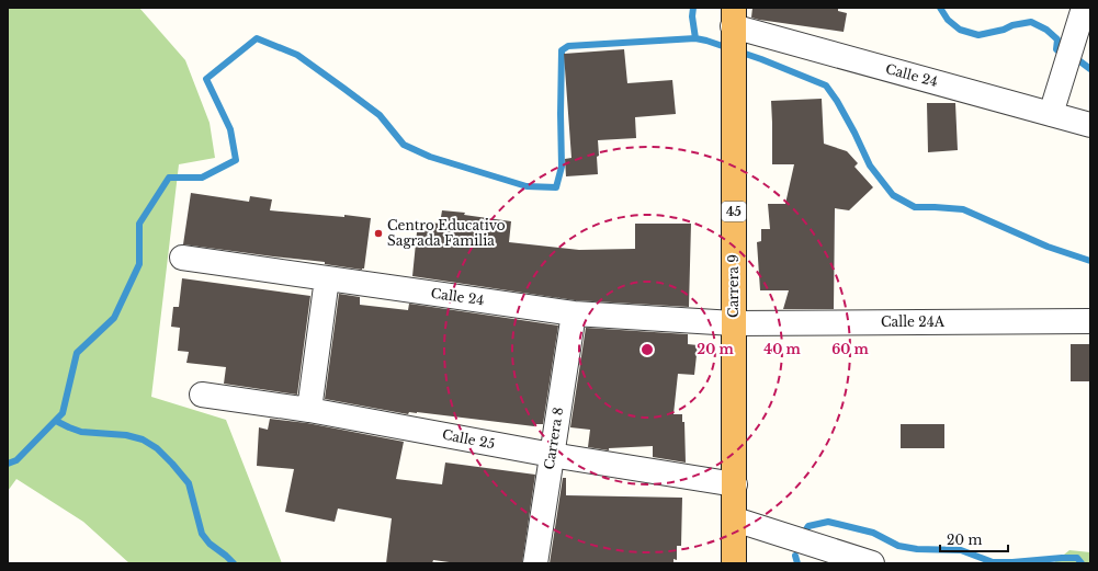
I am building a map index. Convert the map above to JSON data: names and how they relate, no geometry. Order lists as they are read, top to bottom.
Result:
{
  "streets": {
    "highway": ["45", "Carrera 9"],
    "street": [
      "Calle 24",
      "Calle 24A",
      "Carrera 8",
      "Calle 25"
    ]
  },
  "crossings": [
    ["Calle 24", "Carrera 9"],
    ["Calle 24", "Calle 24A"],
    ["Calle 24", "Carrera 8"],
    ["Carrera 9", "Calle 24A"],
    ["Carrera 9", "Calle 25"],
    ["Carrera 8", "Calle 25"]
  ],
  "places": ["Centro Educativo Sagrada Familia"],
  "scale_bar": "20 m",
  "rings": ["20 m", "40 m", "60 m"]
}
